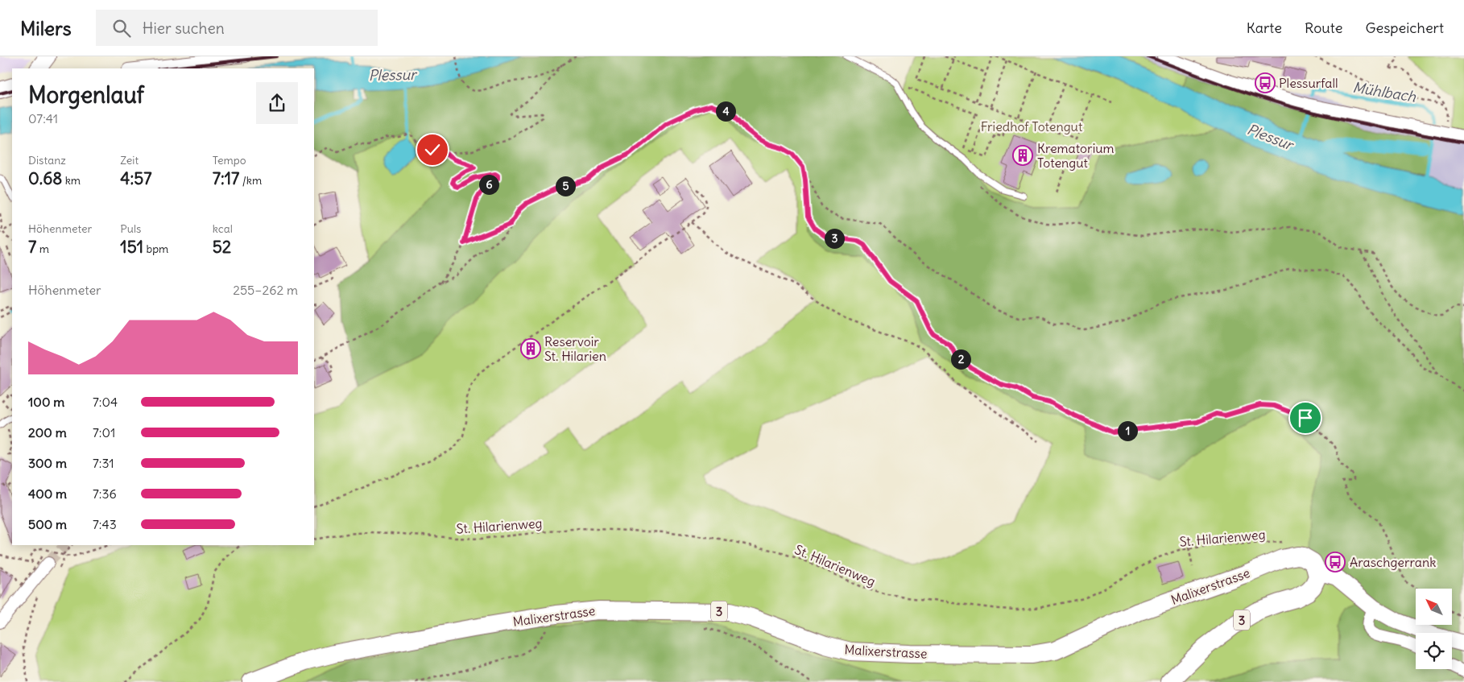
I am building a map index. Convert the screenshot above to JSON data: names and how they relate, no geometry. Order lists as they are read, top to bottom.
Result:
{
  "streets": {
    "main road": ["Malixerstrasse", "3"],
    "path": ["St. Hilarienweg"]
  },
  "crossings": [
    ["Malixerstrasse", "3"]
  ],
  "water": ["Plessur", "Mühlbach"],
  "parks": ["Friedhof Totengut"],
  "places": {
    "bus stop": ["Plessurfall", "Araschgerrank"],
    "building": ["Krematorium Totengut", "Reservoir St. Hilarien"]
  },
  "north": "top left",
  "page": {
    "header": "Milers",
    "search": "Hier suchen",
    "nav": ["Karte", "Route", "Gespeichert"],
    "heading": ["Morgenlauf", "07:41"],
    "pins": [
      "4",
      "6",
      "5",
      "3",
      "2",
      "1"
    ],
    "stats": [
      ["Distanz", "0.68 km"],
      ["Zeit", "4:57"],
      ["Tempo", "7:17 /km"],
      ["Höhenmeter", "7 m"],
      ["Puls", "151 bpm"],
      ["kcal", "52"]
    ],
    "chart": ["Höhenmeter", "255–262 m"],
    "list": [
      {
        "name": "100 m",
        "note": "7:04"
      },
      {
        "name": "200 m",
        "note": "7:01"
      },
      {
        "name": "300 m",
        "note": "7:31"
      },
      {
        "name": "400 m",
        "note": "7:36"
      },
      {
        "name": "500 m",
        "note": "7:43"
      }
    ]
  }
}
